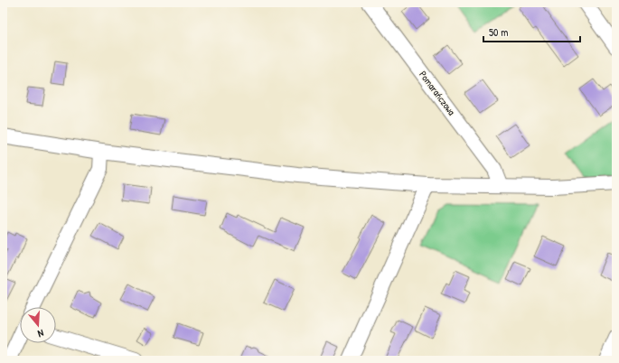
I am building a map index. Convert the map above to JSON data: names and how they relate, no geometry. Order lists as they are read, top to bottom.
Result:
{
  "streets": {
    "street": ["Pomarańczowa"]
  },
  "scale_bar": "50 m",
  "north": "bottom"
}
